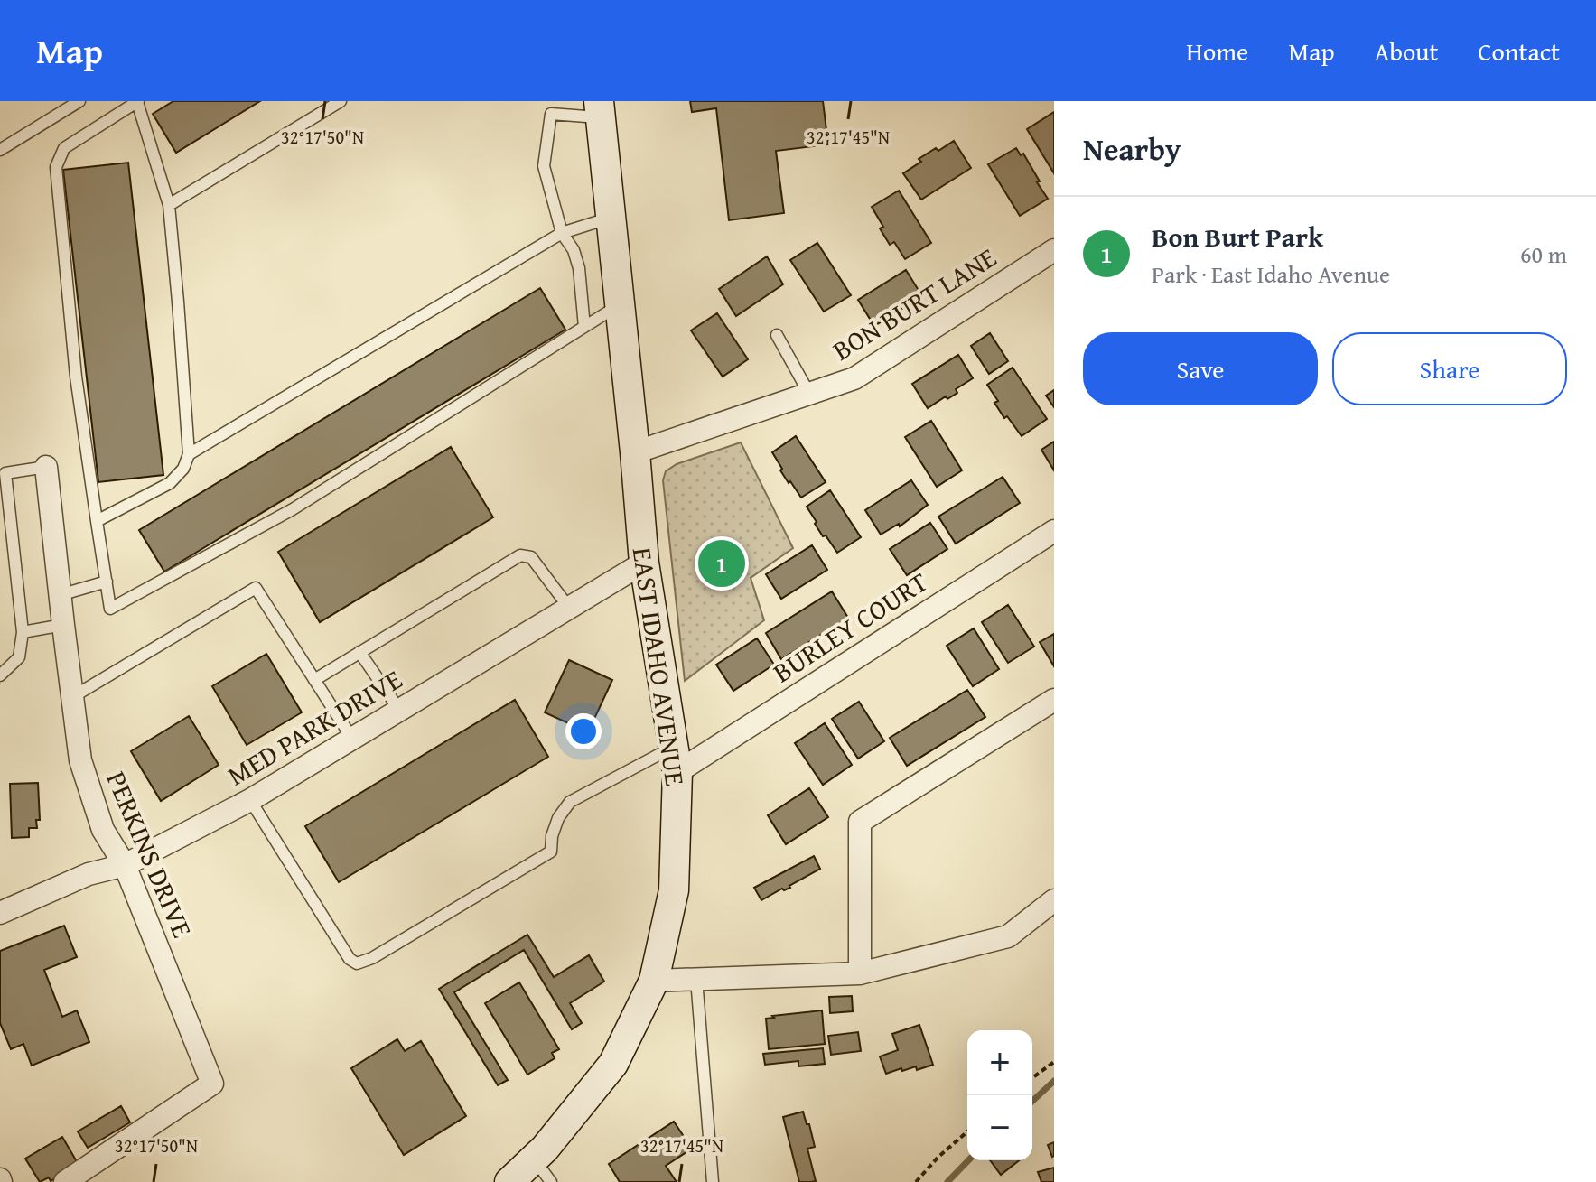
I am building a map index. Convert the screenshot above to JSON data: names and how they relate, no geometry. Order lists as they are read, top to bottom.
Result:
{
  "streets": {
    "street": [
      "BON BURT LANE",
      "BURLEY COURT",
      "EAST IDAHO AVENUE",
      "MED PARK DRIVE",
      "PERKINS DRIVE"
    ]
  },
  "crossings": [
    ["BON BURT LANE", "EAST IDAHO AVENUE"],
    ["BURLEY COURT", "EAST IDAHO AVENUE"],
    ["EAST IDAHO AVENUE", "MED PARK DRIVE"],
    ["MED PARK DRIVE", "PERKINS DRIVE"]
  ],
  "page": {
    "header": "Map",
    "nav": [
      "Home",
      "Map",
      "About",
      "Contact"
    ],
    "heading": "Nearby",
    "list": [
      {
        "mark": "1",
        "name": "Bon Burt Park",
        "note": "Park · East Idaho Avenue",
        "value": "60 m"
      }
    ],
    "buttons": ["Save", "Share"],
    "pins": "1",
    "map_buttons": ["+", "−"]
  },
  "coordinates": ["32°17'50\"N", "32°17'45\"N"]
}
